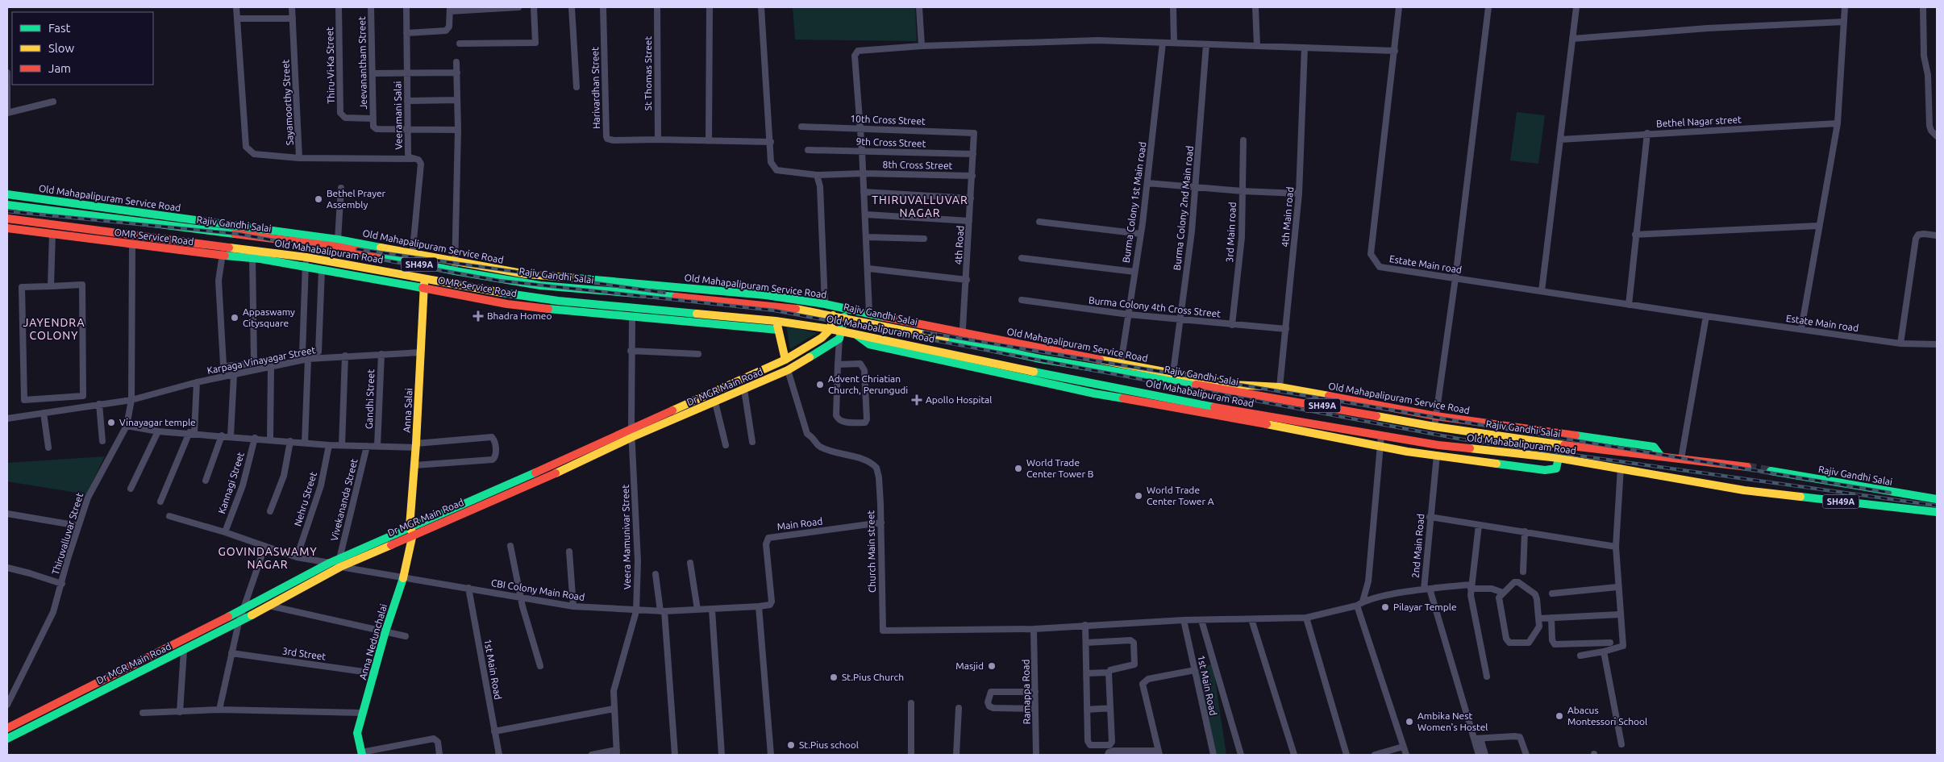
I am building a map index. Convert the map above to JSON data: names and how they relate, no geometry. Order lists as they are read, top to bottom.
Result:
{
  "streets": {
    "main road": [
      "Old Mahapalipuram Service Road",
      "Rajiv Gandhi Salai",
      "OMR Service Road",
      "Old Mahabalipuram Road",
      "SH49A",
      "Dr MGR Main Road",
      "Anna Salai",
      "Anna Nedunchalai"
    ],
    "street": [
      "Jeevanantham Street",
      "Thiru-Vi-Ka Street",
      "St Thomas Street",
      "Harivardhan Street",
      "Sayamoorthy Street",
      "Veeramani Salai",
      "10th Cross Street",
      "Bethel Nagar street",
      "9th Cross Street",
      "8th Cross Street",
      "Burma Colony 1st Main road",
      "Burma Colony 2nd Main road",
      "4th Main road",
      "3rd Main road",
      "4th Road",
      "Estate Main road",
      "Burma Colony 4th Cross Street",
      "Karpaga Vinayagar Street",
      "Gandhi Street",
      "Kannagi Street",
      "Nehru Street",
      "Vivekananda Street",
      "Main Road",
      "Thiruvalluvar Street",
      "Veera Mamunivar Street",
      "2nd Main Road",
      "Church Main street",
      "CBI Colony Main Road",
      "3rd Street",
      "1st Main Road",
      "Ramappa Road"
    ]
  },
  "crossings": [
    ["Jeevanantham Street", "Thiru-Vi-Ka Street"],
    ["St Thomas Street", "Harivardhan Street"],
    ["Harivardhan Street", "8th Cross Street"],
    ["Sayamoorthy Street", "Veeramani Salai"],
    ["Veeramani Salai", "Old Mahapalipuram Service Road"],
    ["Veeramani Salai", "Rajiv Gandhi Salai"],
    ["10th Cross Street", "4th Road"],
    ["9th Cross Street", "4th Road"],
    ["8th Cross Street", "4th Road"],
    ["Old Mahapalipuram Service Road", "Burma Colony 1st Main road"],
    ["Old Mahapalipuram Service Road", "Burma Colony 2nd Main road"],
    ["Old Mahapalipuram Service Road", "4th Main road"],
    ["Old Mahapalipuram Service Road", "Rajiv Gandhi Salai"],
    ["Old Mahapalipuram Service Road", "4th Road"],
    ["Burma Colony 1st Main road", "Burma Colony 4th Cross Street"],
    ["Burma Colony 2nd Main road", "Burma Colony 4th Cross Street"],
    ["4th Main road", "Burma Colony 4th Cross Street"],
    ["Rajiv Gandhi Salai", "4th Road"],
    ["Rajiv Gandhi Salai", "Old Mahabalipuram Road"],
    ["3rd Main road", "Burma Colony 4th Cross Street"],
    ["OMR Service Road", "Anna Salai"],
    ["OMR Service Road", "Thiruvalluvar Street"],
    ["OMR Service Road", "Veera Mamunivar Street"],
    ["Old Mahabalipuram Road", "SH49A"],
    ["Old Mahabalipuram Road", "Dr MGR Main Road"],
    ["Old Mahabalipuram Road", "Anna Salai"],
    ["Karpaga Vinayagar Street", "Gandhi Street"],
    ["Karpaga Vinayagar Street", "Anna Salai"],
    ["Karpaga Vinayagar Street", "Thiruvalluvar Street"],
    ["Dr MGR Main Road", "Anna Salai"],
    ["Dr MGR Main Road", "Vivekananda Street"],
    ["Dr MGR Main Road", "Veera Mamunivar Street"],
    ["Dr MGR Main Road", "Church Main street"],
    ["Dr MGR Main Road", "CBI Colony Main Road"],
    ["Dr MGR Main Road", "Anna Nedunchalai"],
    ["Anna Salai", "Anna Nedunchalai"],
    ["Vivekananda Street", "CBI Colony Main Road"],
    ["Main Road", "Church Main street"],
    ["Main Road", "CBI Colony Main Road"],
    ["Veera Mamunivar Street", "CBI Colony Main Road"],
    ["2nd Main Road", "Church Main street"],
    ["2nd Main Road", "1st Main Road"],
    ["2nd Main Road", "Ramappa Road"],
    ["Church Main street", "Ramappa Road"],
    ["CBI Colony Main Road", "Anna Nedunchalai"],
    ["CBI Colony Main Road", "1st Main Road"],
    ["Anna Nedunchalai", "3rd Street"]
  ],
  "districts": ["THIRUVALLUVAR NAGAR", "JAYENDRA COLONY", "GOVINDASWAMY NAGAR"],
  "places": {
    "other": [
      "Bethel Prayer Assembly",
      "Appaswamy Citysquare",
      "Advent Chriatian Church, Perungudi",
      "Vinayagar temple",
      "World Trade Center Tower B",
      "World Trade Center Tower A",
      "Pilayar Temple",
      "Masjid",
      "St.Pius Church",
      "Abacus Montessori School",
      "Ambika Nest Women's Hostel",
      "St.Pius school"
    ],
    "health": ["Bhadra Homeo", "Apollo Hospital"]
  },
  "legend": ["Fast", "Slow", "Jam"]
}
